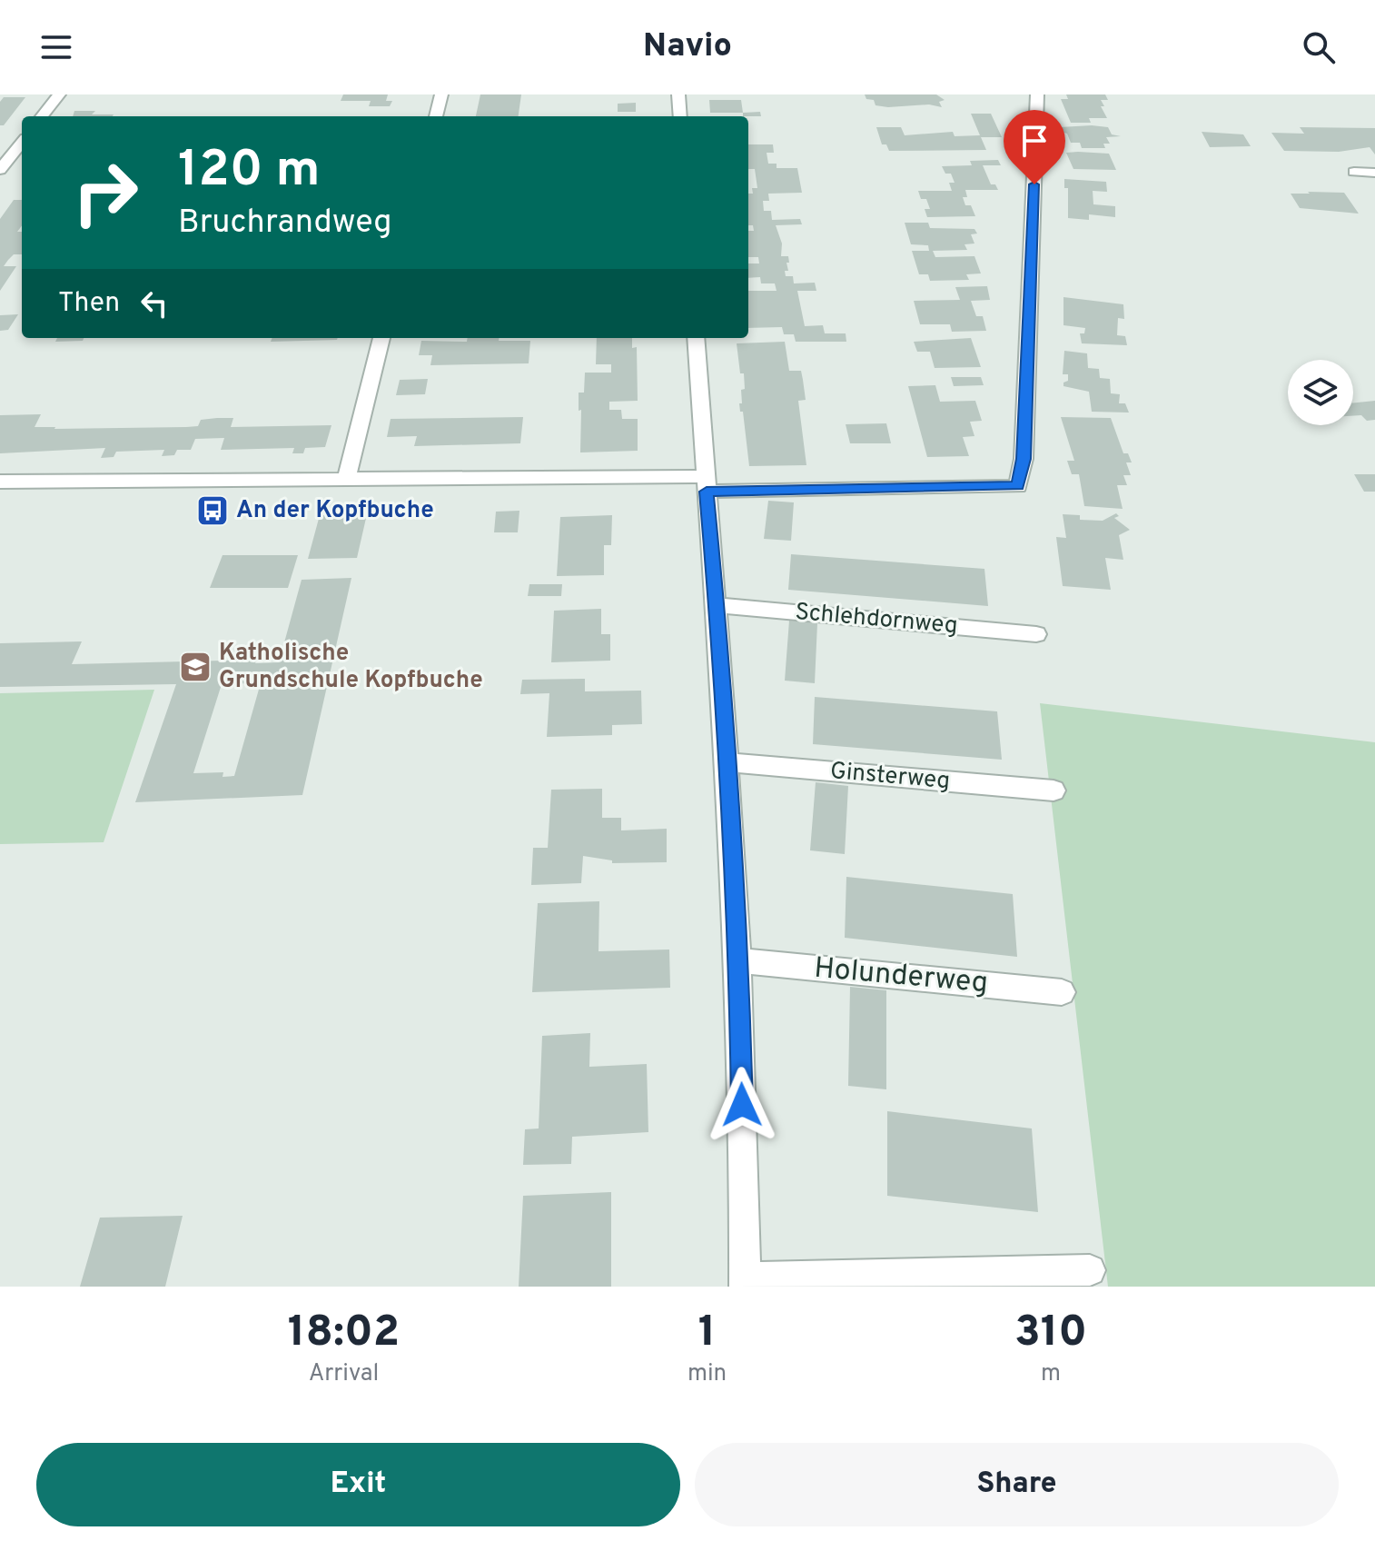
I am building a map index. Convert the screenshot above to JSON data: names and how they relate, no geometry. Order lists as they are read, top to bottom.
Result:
{
  "streets": {
    "street": ["Schlehdornweg", "Ginsterweg", "Holunderweg"]
  },
  "places": {
    "bus stop": ["An der Kopfbuche"],
    "school or university": ["Katholische Grundschule Kopfbuche"]
  },
  "page": {
    "header": "Navio",
    "turn": ["120 m", "Bruchrandweg"],
    "then": "Then",
    "eta": [
      "18:02",
      "Arrival",
      "1",
      "min",
      "310",
      "m"
    ],
    "buttons": ["Exit", "Share"]
  }
}
